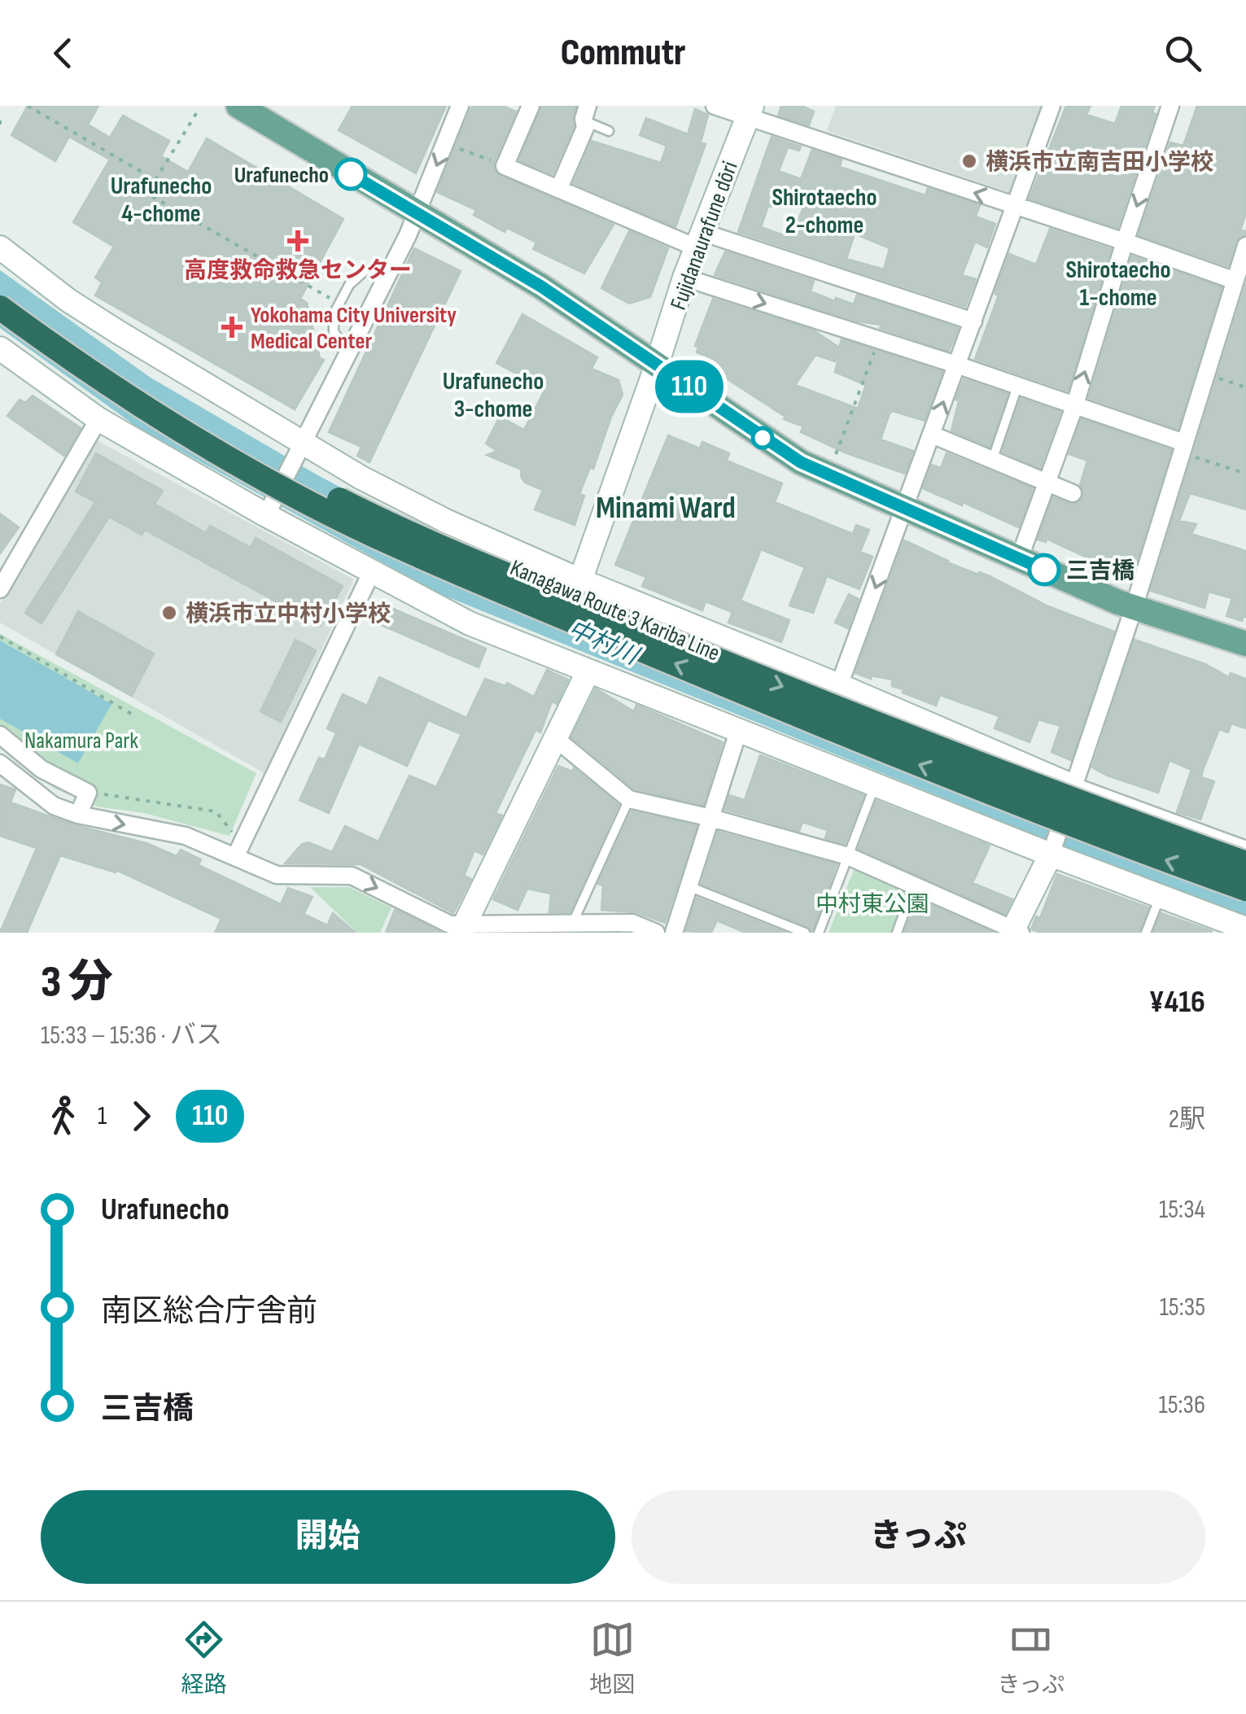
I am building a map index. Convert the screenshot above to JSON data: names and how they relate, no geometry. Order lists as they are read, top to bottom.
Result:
{
  "streets": {
    "highway": ["Kanagawa Route 3 Kariba Line"],
    "street": ["Fujidanaurafune dōri"]
  },
  "districts": [
    "Urafunecho 4-chome",
    "Shirotaecho 2-chome",
    "Shirotaecho 1-chome",
    "Urafunecho 3-chome",
    "Minami Ward"
  ],
  "water": ["中村川"],
  "parks": ["Nakamura Park", "中村東公園"],
  "places": {
    "other": [
      "横浜市立南吉田小学校",
      "Urafunecho",
      "三吉橋",
      "横浜市立中村小学校"
    ],
    "health": ["高度救命救急センター", "Yokohama City University Medical Center"]
  },
  "lines": ["bus line 110"],
  "page": {
    "header": "Commutr",
    "on_map": "110",
    "heading": ["3 分", "15:33 – 15:36 · バス", "¥416"],
    "legs": ["1", "110", "2駅"],
    "list": [
      {
        "name": "Urafunecho",
        "value": "15:34"
      },
      {
        "name": "南区総合庁舎前",
        "value": "15:35"
      },
      {
        "name": "三吉橋",
        "value": "15:36"
      }
    ],
    "buttons": ["開始", "きっぷ"],
    "tabs": ["経路", "地図", "きっぷ"]
  }
}
